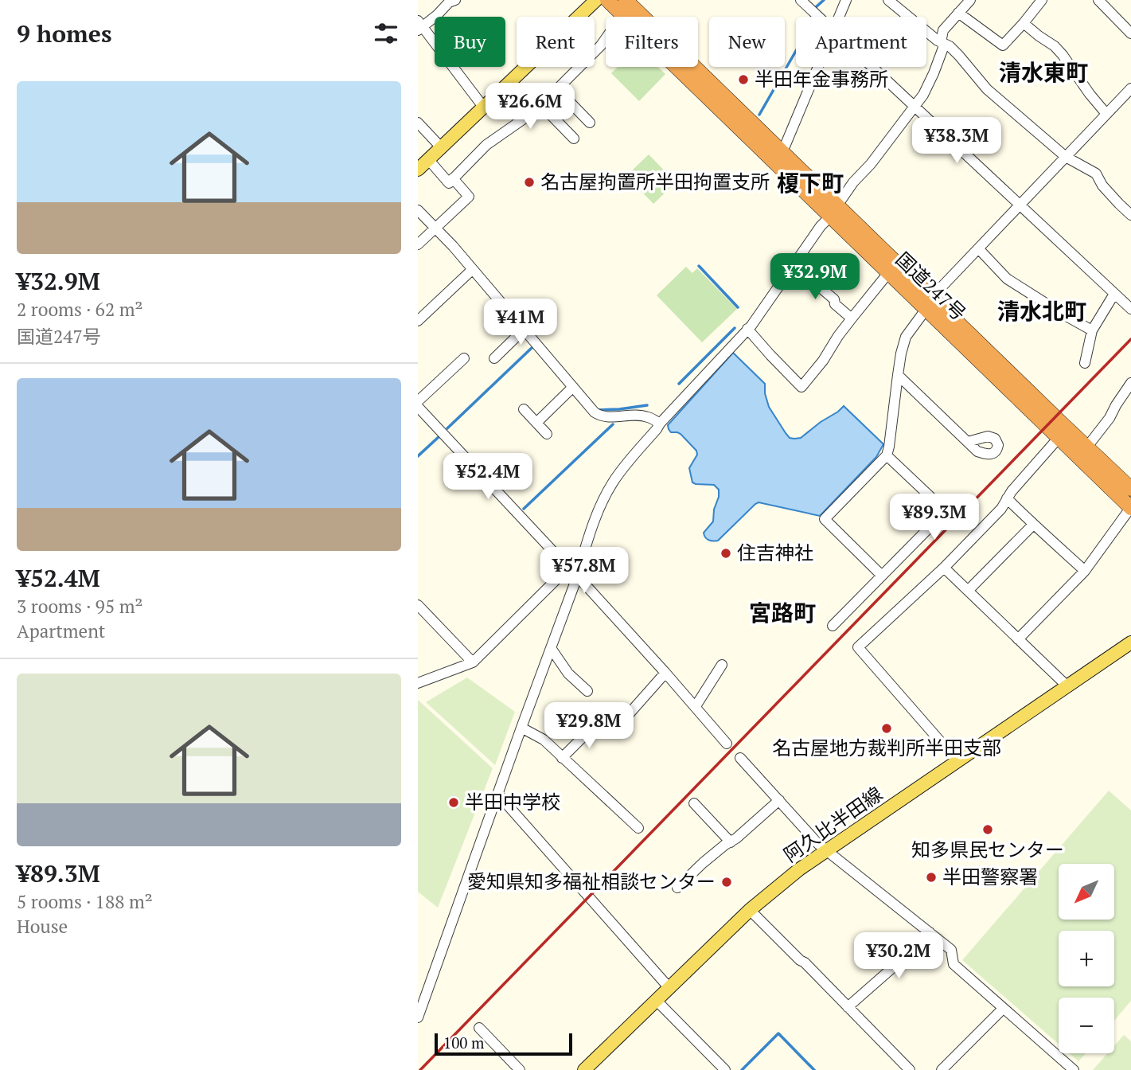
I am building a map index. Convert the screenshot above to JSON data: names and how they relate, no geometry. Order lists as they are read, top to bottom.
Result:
{
  "streets": {
    "highway": ["国道247号"],
    "main road": ["阿久比半田線"]
  },
  "districts": [
    "清水東町",
    "榎下町",
    "清水北町",
    "宮路町"
  ],
  "places": [
    "半田年金事務所",
    "名古屋拘置所半田拘置支所",
    "住吉神社",
    "名古屋地方裁判所半田支部",
    "半田中学校",
    "知多県民センター",
    "半田警察署",
    "愛知県知多福祉相談センター"
  ],
  "scale_bar": "100 m",
  "north": "bottom left",
  "page": {
    "heading": "9 homes",
    "chip": [
      "Buy",
      "Rent",
      "Filters",
      "New",
      "Apartment"
    ],
    "list": [
      {
        "name": "¥32.9M",
        "note": "2 rooms · 62 m² · 国道247号"
      },
      {
        "name": "¥52.4M",
        "note": "3 rooms · 95 m² · Apartment"
      },
      {
        "name": "¥89.3M",
        "note": "5 rooms · 188 m² · House"
      }
    ],
    "price": [
      "¥26.6M",
      "¥38.3M",
      "¥32.9M",
      "¥41M",
      "¥52.4M",
      "¥89.3M",
      "¥57.8M",
      "¥29.8M",
      "¥30.2M"
    ],
    "map_buttons": ["+", "−"],
    "scale": "100 m"
  }
}
